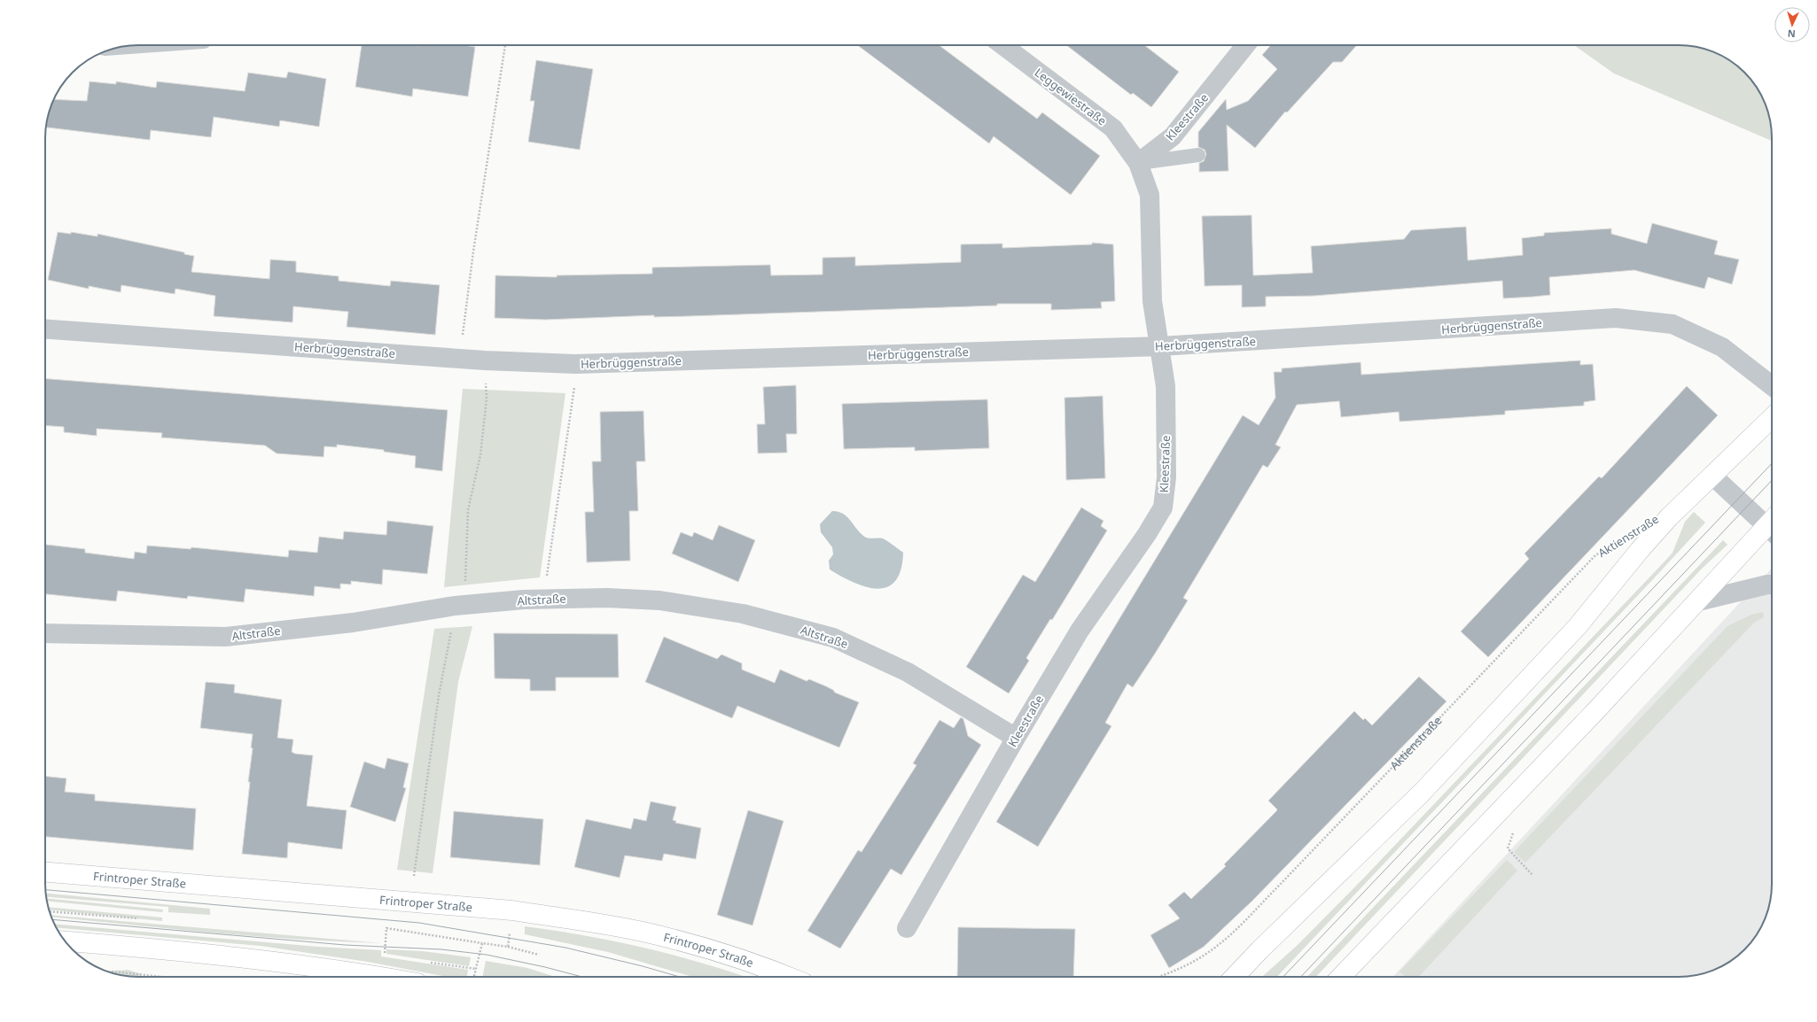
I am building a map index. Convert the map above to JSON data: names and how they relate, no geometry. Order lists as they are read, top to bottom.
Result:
{
  "streets": {
    "main road": ["Aktienstraße", "Frintroper Straße"],
    "street": [
      "Leggewiestraße",
      "Kleestraße",
      "Herbrüggenstraße",
      "Altstraße"
    ]
  },
  "crossings": [
    ["Leggewiestraße", "Kleestraße"],
    ["Kleestraße", "Herbrüggenstraße"],
    ["Kleestraße", "Altstraße"]
  ],
  "north": "bottom"
}
